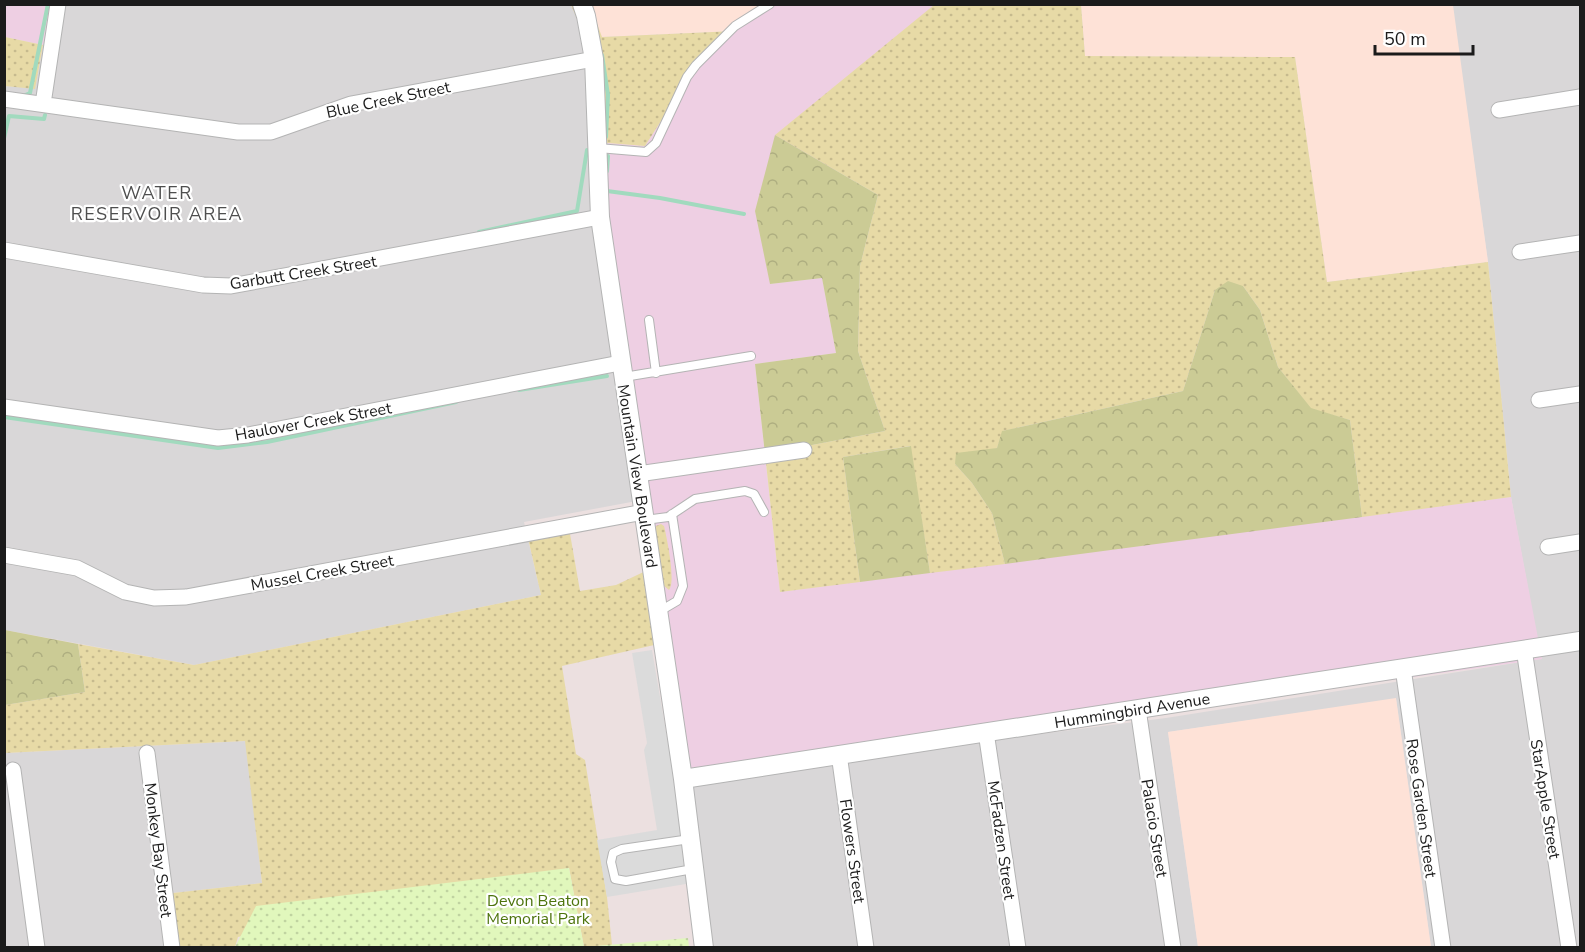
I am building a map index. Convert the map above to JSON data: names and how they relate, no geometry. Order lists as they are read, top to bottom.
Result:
{
  "streets": {
    "street": [
      "Blue Creek Street",
      "Garbutt Creek Street",
      "Haulover Creek Street",
      "Mountain View Boulevard",
      "Mussel Creek Street",
      "Hummingbird Avenue",
      "StarApple Street",
      "Rose Garden Street",
      "Palacio Street",
      "McFadzen Street",
      "Monkey Bay Street",
      "Flowers Street"
    ]
  },
  "crossings": [
    ["Blue Creek Street", "Mountain View Boulevard"],
    ["Garbutt Creek Street", "Mountain View Boulevard"],
    ["Haulover Creek Street", "Mountain View Boulevard"],
    ["Mountain View Boulevard", "Mussel Creek Street"],
    ["Mountain View Boulevard", "Hummingbird Avenue"],
    ["Hummingbird Avenue", "StarApple Street"],
    ["Hummingbird Avenue", "Rose Garden Street"],
    ["Hummingbird Avenue", "Palacio Street"],
    ["Hummingbird Avenue", "McFadzen Street"],
    ["Hummingbird Avenue", "Flowers Street"]
  ],
  "districts": ["WATER RESERVOIR AREA"],
  "parks": ["Devon Beaton Memorial Park"],
  "scale_bar": "50 m"
}
